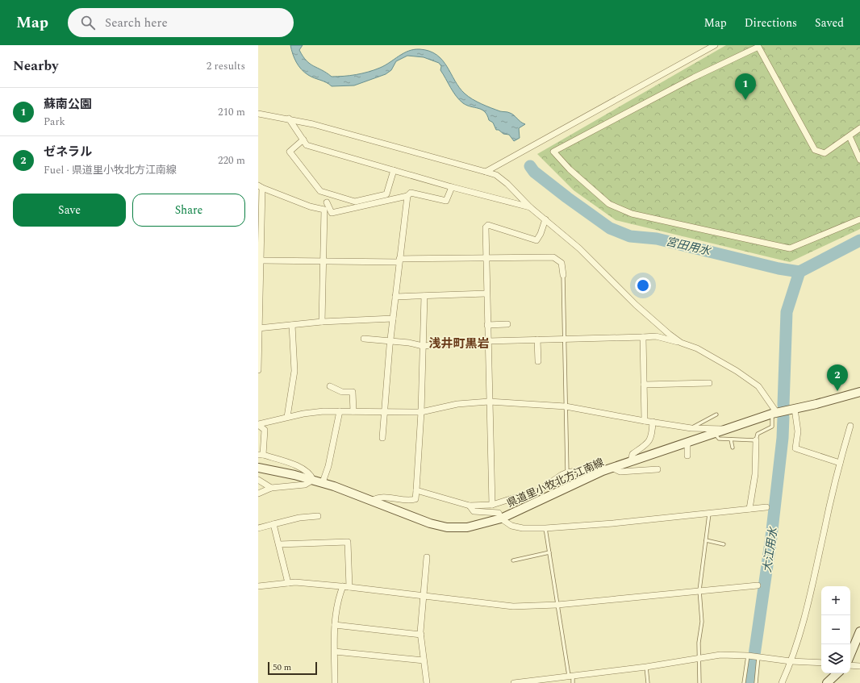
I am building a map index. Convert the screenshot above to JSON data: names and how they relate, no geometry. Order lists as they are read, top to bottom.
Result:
{
  "streets": {
    "main road": ["県道里小牧北方江南線"]
  },
  "districts": ["浅井町黒岩"],
  "water": ["宮田用水", "大江用水"],
  "scale_bar": "50 m",
  "page": {
    "header": "Map",
    "search": "Search here",
    "nav": ["Map", "Directions", "Saved"],
    "heading": ["Nearby", "2 results"],
    "pins": ["1", "2"],
    "list": [
      {
        "mark": "1",
        "name": "蘇南公園",
        "note": "Park",
        "value": "210 m"
      },
      {
        "mark": "2",
        "name": "ゼネラル",
        "note": "Fuel · 県道里小牧北方江南線",
        "value": "220 m"
      }
    ],
    "buttons": ["Save", "Share"],
    "map_buttons": ["+", "−"],
    "scale": "50 m"
  }
}
